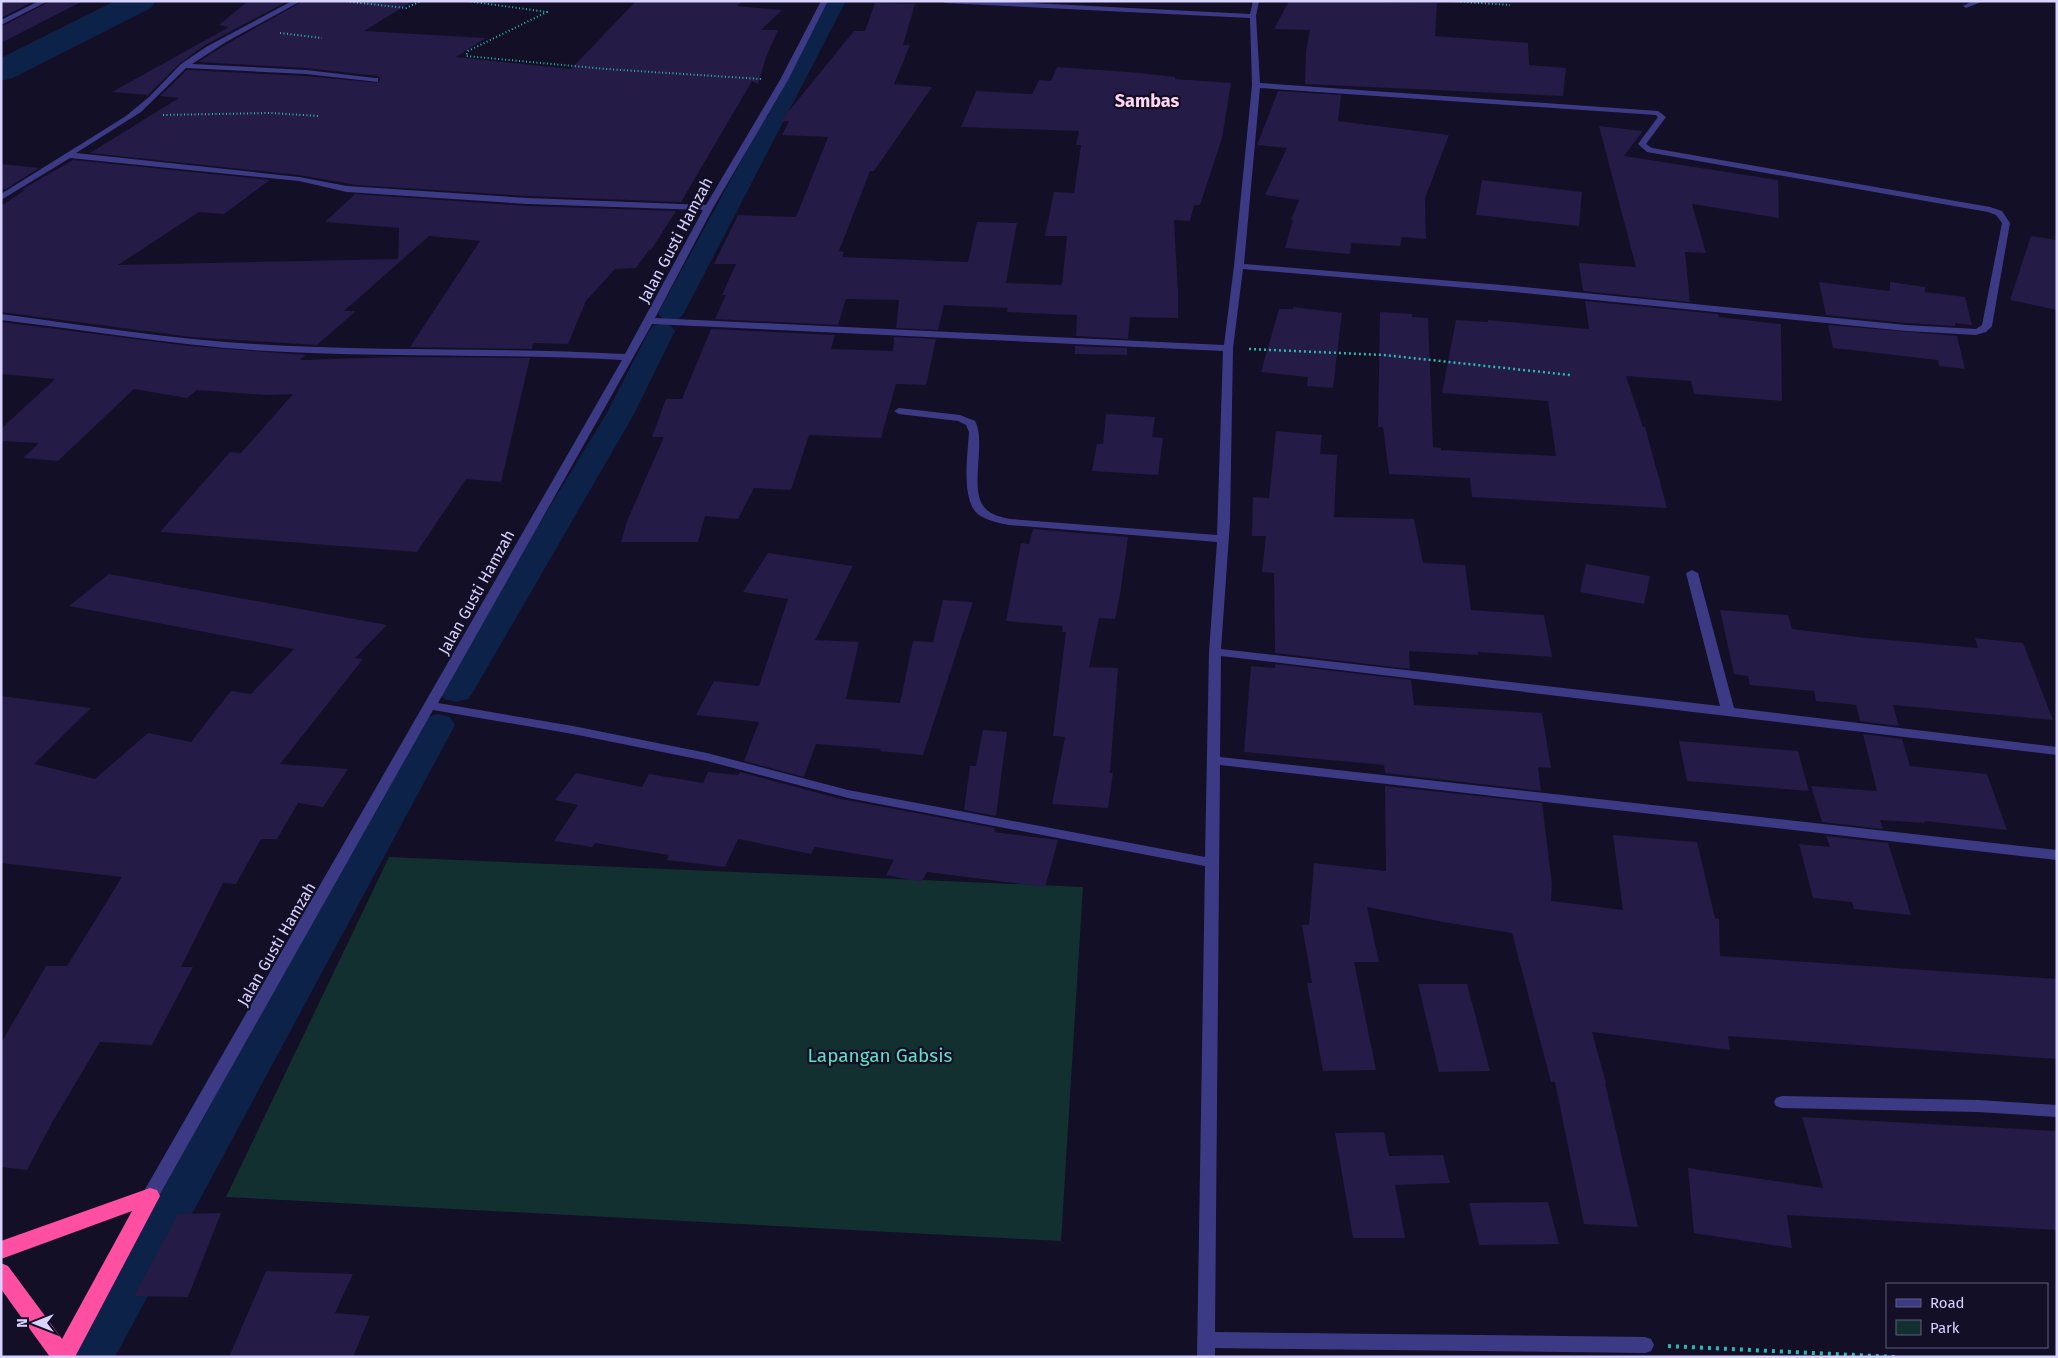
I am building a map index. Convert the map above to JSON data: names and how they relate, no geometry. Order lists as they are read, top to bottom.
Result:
{
  "streets": {
    "street": ["Jalan Gusti Hamzah"]
  },
  "districts": ["Sambas"],
  "parks": ["Lapangan Gabsis"],
  "legend": ["Road", "Park"],
  "north": "left"
}
